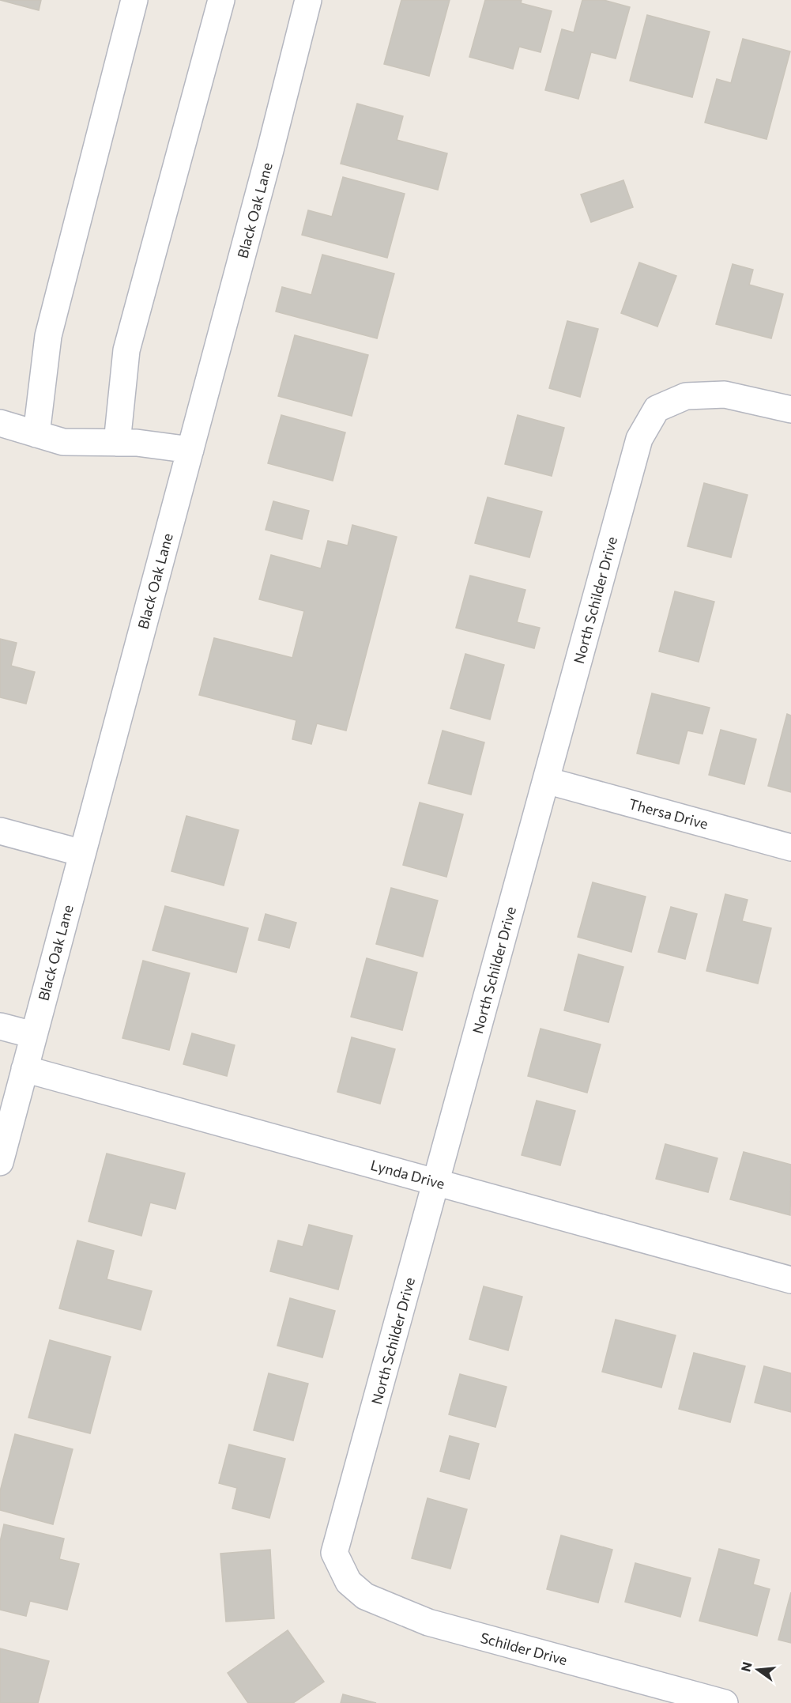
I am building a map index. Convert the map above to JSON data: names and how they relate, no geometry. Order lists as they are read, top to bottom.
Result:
{
  "streets": {
    "street": [
      "Black Oak Lane",
      "North Schilder Drive",
      "Thersa Drive",
      "Lynda Drive",
      "Schilder Drive"
    ]
  },
  "crossings": [
    ["Black Oak Lane", "Lynda Drive"],
    ["North Schilder Drive", "Thersa Drive"],
    ["North Schilder Drive", "Lynda Drive"],
    ["North Schilder Drive", "Schilder Drive"]
  ],
  "north": "left"
}
